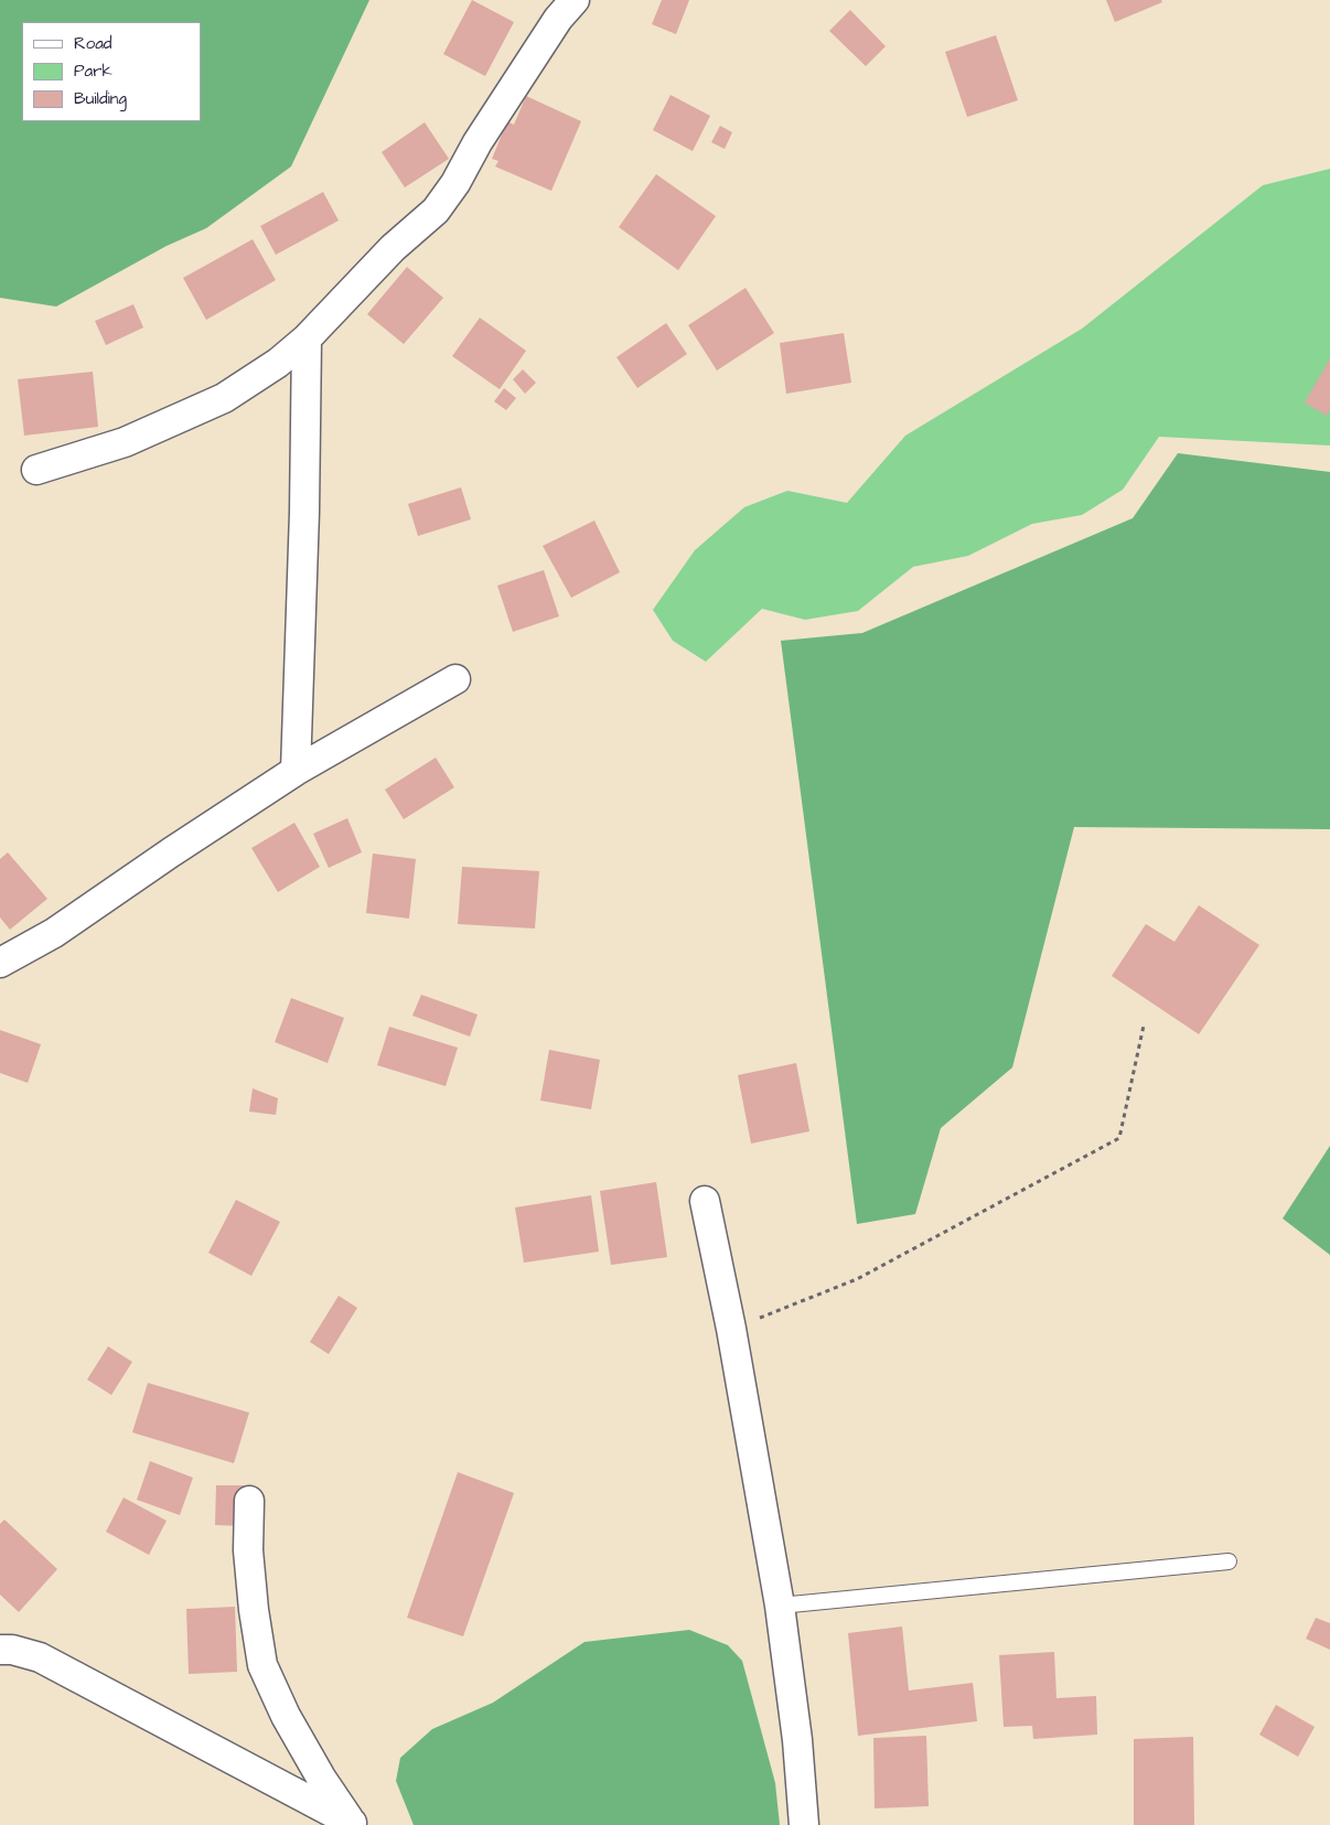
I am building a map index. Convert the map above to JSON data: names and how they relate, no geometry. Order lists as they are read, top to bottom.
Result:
{
  "legend": ["Road", "Park", "Building"]
}
